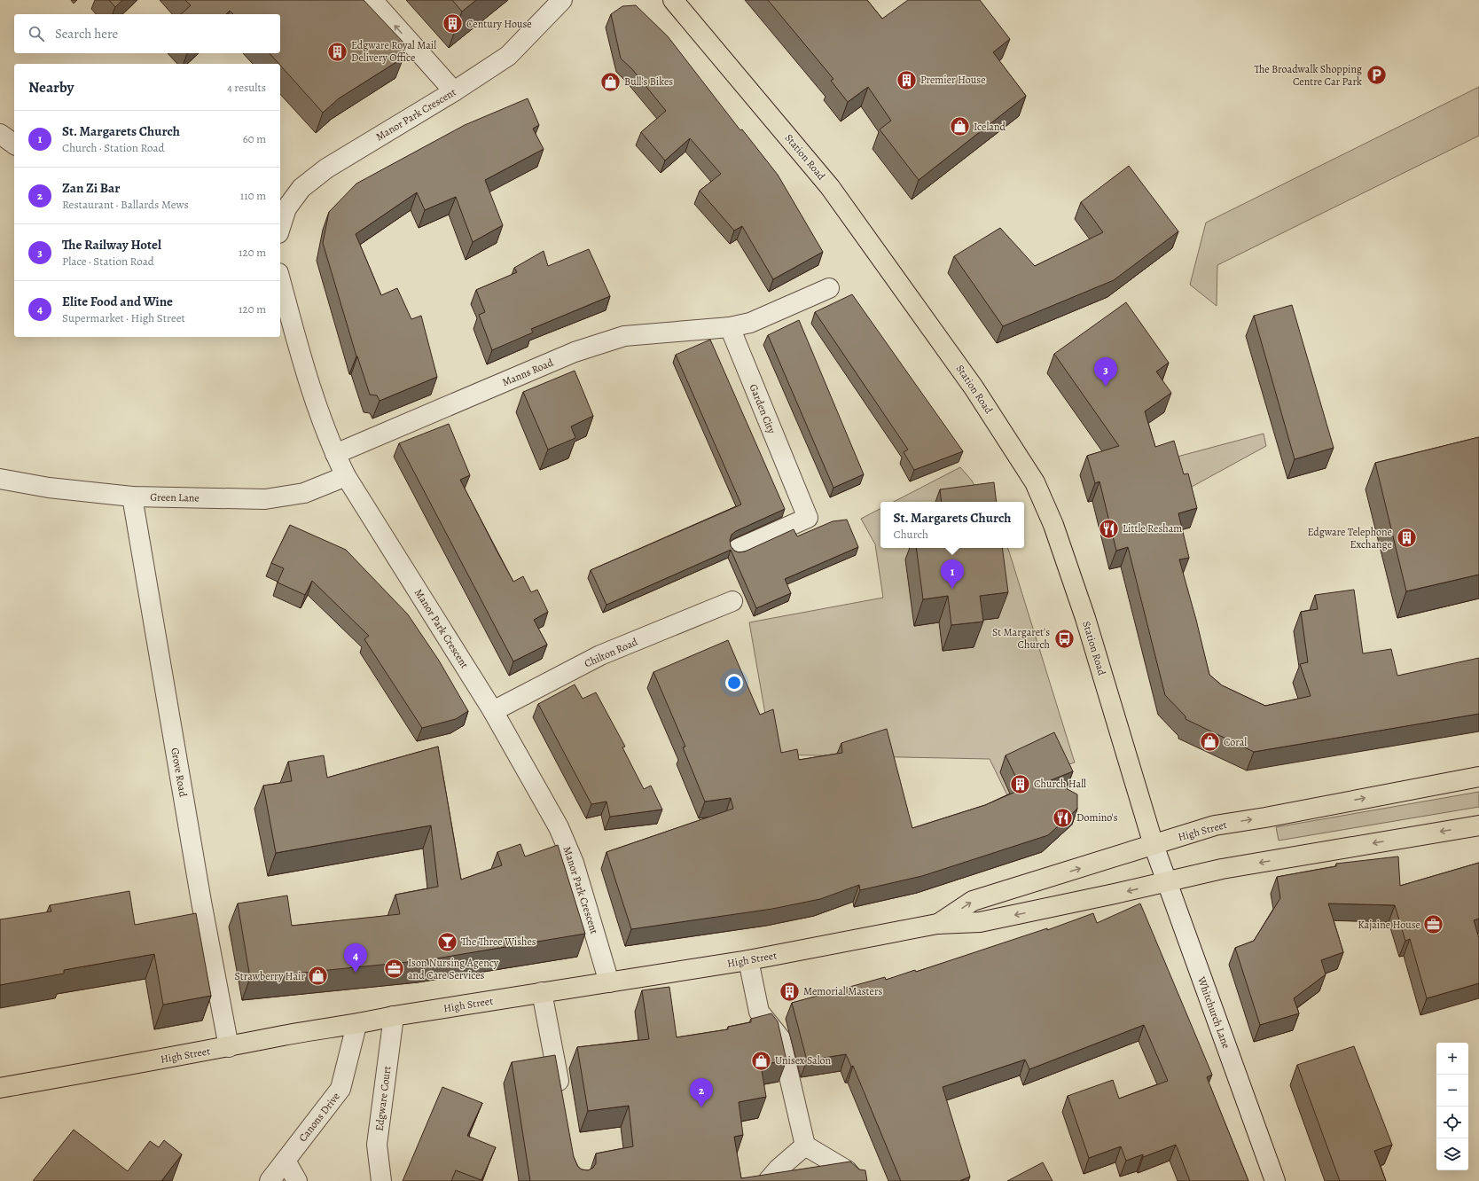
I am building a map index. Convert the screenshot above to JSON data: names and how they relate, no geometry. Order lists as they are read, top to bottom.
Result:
{
  "streets": {
    "main road": ["Station Road", "High Street"],
    "street": [
      "Manor Park Crescent",
      "Manns Road",
      "Garden City",
      "Green Lane",
      "Chilton Road",
      "Grove Road",
      "Whitchurch Lane",
      "Edgware Court",
      "Canons Drive"
    ]
  },
  "crossings": [
    ["Manor Park Crescent", "Manns Road"],
    ["Manor Park Crescent", "Green Lane"],
    ["Manor Park Crescent", "Chilton Road"],
    ["Manor Park Crescent", "High Street"],
    ["Station Road", "High Street"],
    ["Station Road", "Whitchurch Lane"],
    ["Manns Road", "Garden City"],
    ["Green Lane", "Grove Road"],
    ["Grove Road", "High Street"],
    ["High Street", "Whitchurch Lane"],
    ["High Street", "Edgware Court"],
    ["High Street", "Canons Drive"]
  ],
  "places": {
    "building": [
      "Century House",
      "Edgware Royal Mail Delivery Office",
      "Premier House",
      "Edgware Telephone Exchange",
      "Church Hall",
      "Memorial Masters"
    ],
    "parking": ["The Broadwalk Shopping Centre Car Park"],
    "shop": [
      "Bull's Bikes",
      "Iceland",
      "Coral",
      "Strawberry Hair",
      "Unisex Salon"
    ],
    "restaurant": ["Little Resham", "Domino's"],
    "bus stop": ["St Margaret's Church"],
    "office": ["Kajaine House", "Ison Nursing Agency and Care Services"],
    "bar": ["The Three Wishes"]
  },
  "page": {
    "search": "Search here",
    "heading": ["Nearby", "4 results"],
    "list": [
      {
        "mark": "1",
        "name": "St. Margarets Church",
        "note": "Church · Station Road",
        "value": "60 m"
      },
      {
        "mark": "2",
        "name": "Zan Zi Bar",
        "note": "Restaurant · Ballards Mews",
        "value": "110 m"
      },
      {
        "mark": "3",
        "name": "The Railway Hotel",
        "note": "Place · Station Road",
        "value": "120 m"
      },
      {
        "mark": "4",
        "name": "Elite Food and Wine",
        "note": "Supermarket · High Street",
        "value": "120 m"
      }
    ],
    "pins": [
      "3",
      "1",
      "4",
      "2"
    ],
    "popup": ["St. Margarets Church", "Church"],
    "map_buttons": ["+", "−"]
  }
}
